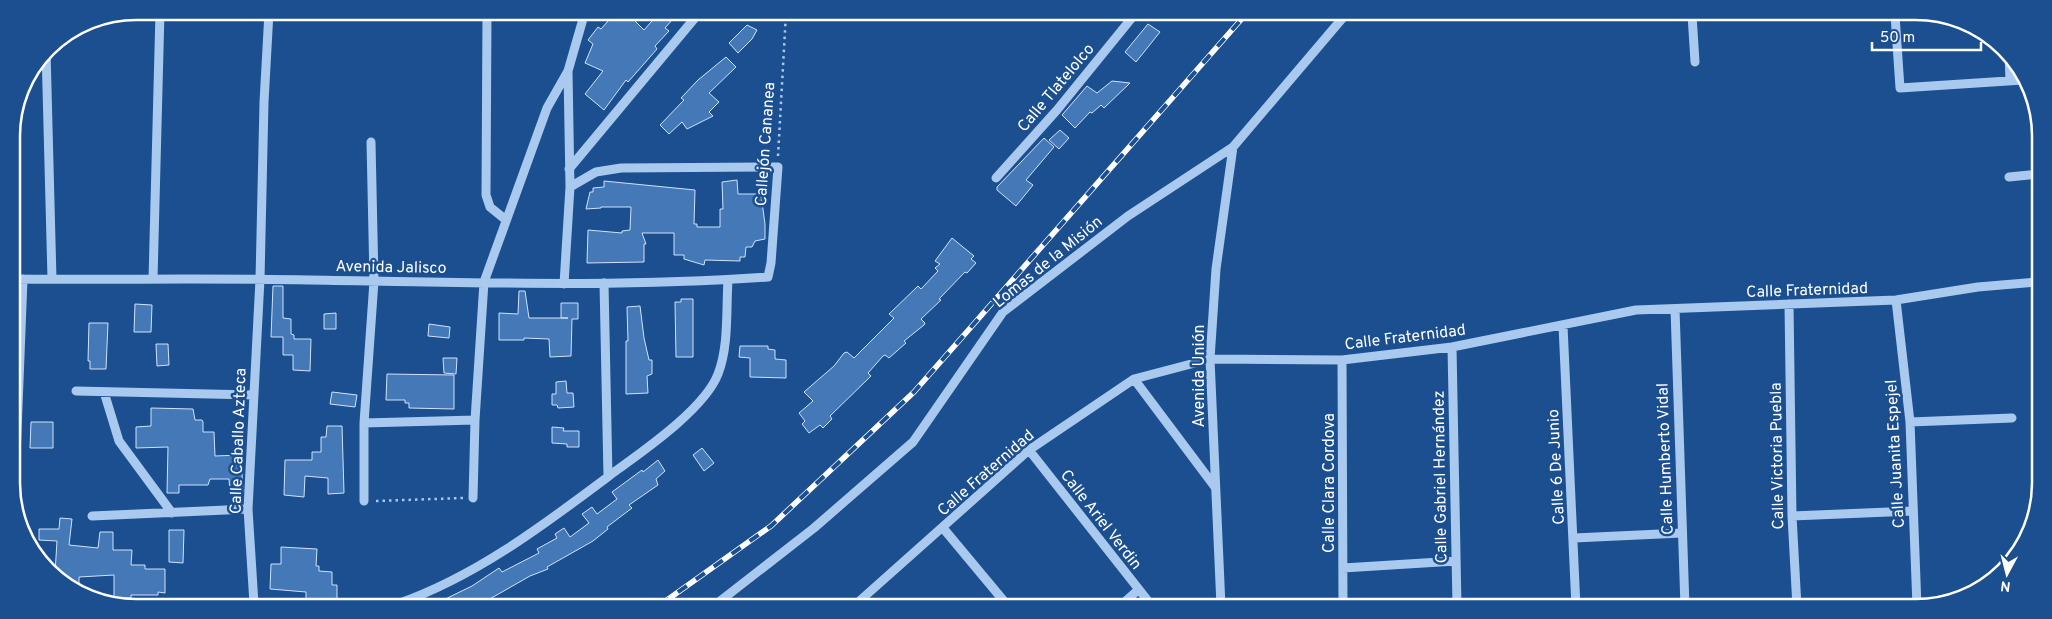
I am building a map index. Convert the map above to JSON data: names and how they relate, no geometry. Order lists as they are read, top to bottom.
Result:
{
  "streets": {
    "street": [
      "Calle Tlatelolco",
      "Callejón Cananea",
      "Lomas de la Misión",
      "Avenida Jalisco",
      "Calle Fraternidad",
      "Avenida Unión",
      "Calle Caballo Azteca",
      "Calle Juanita Espejel",
      "Calle Victoria Puebla",
      "Calle Humberto Vidal",
      "Calle 6 De Junio",
      "Calle Gabriel Hernández",
      "Calle Clara Cordova",
      "Calle Ariel Verdin"
    ]
  },
  "crossings": [
    ["Callejón Cananea", "Avenida Jalisco"],
    ["Lomas de la Misión", "Avenida Unión"],
    ["Avenida Jalisco", "Calle Caballo Azteca"],
    ["Calle Fraternidad", "Avenida Unión"],
    ["Calle Fraternidad", "Calle Juanita Espejel"],
    ["Calle Fraternidad", "Calle Victoria Puebla"],
    ["Calle Fraternidad", "Calle Humberto Vidal"],
    ["Calle Fraternidad", "Calle 6 De Junio"],
    ["Calle Fraternidad", "Calle Gabriel Hernández"],
    ["Calle Fraternidad", "Calle Clara Cordova"],
    ["Calle Fraternidad", "Calle Ariel Verdin"]
  ],
  "scale_bar": "50 m",
  "north": "bottom"
}
